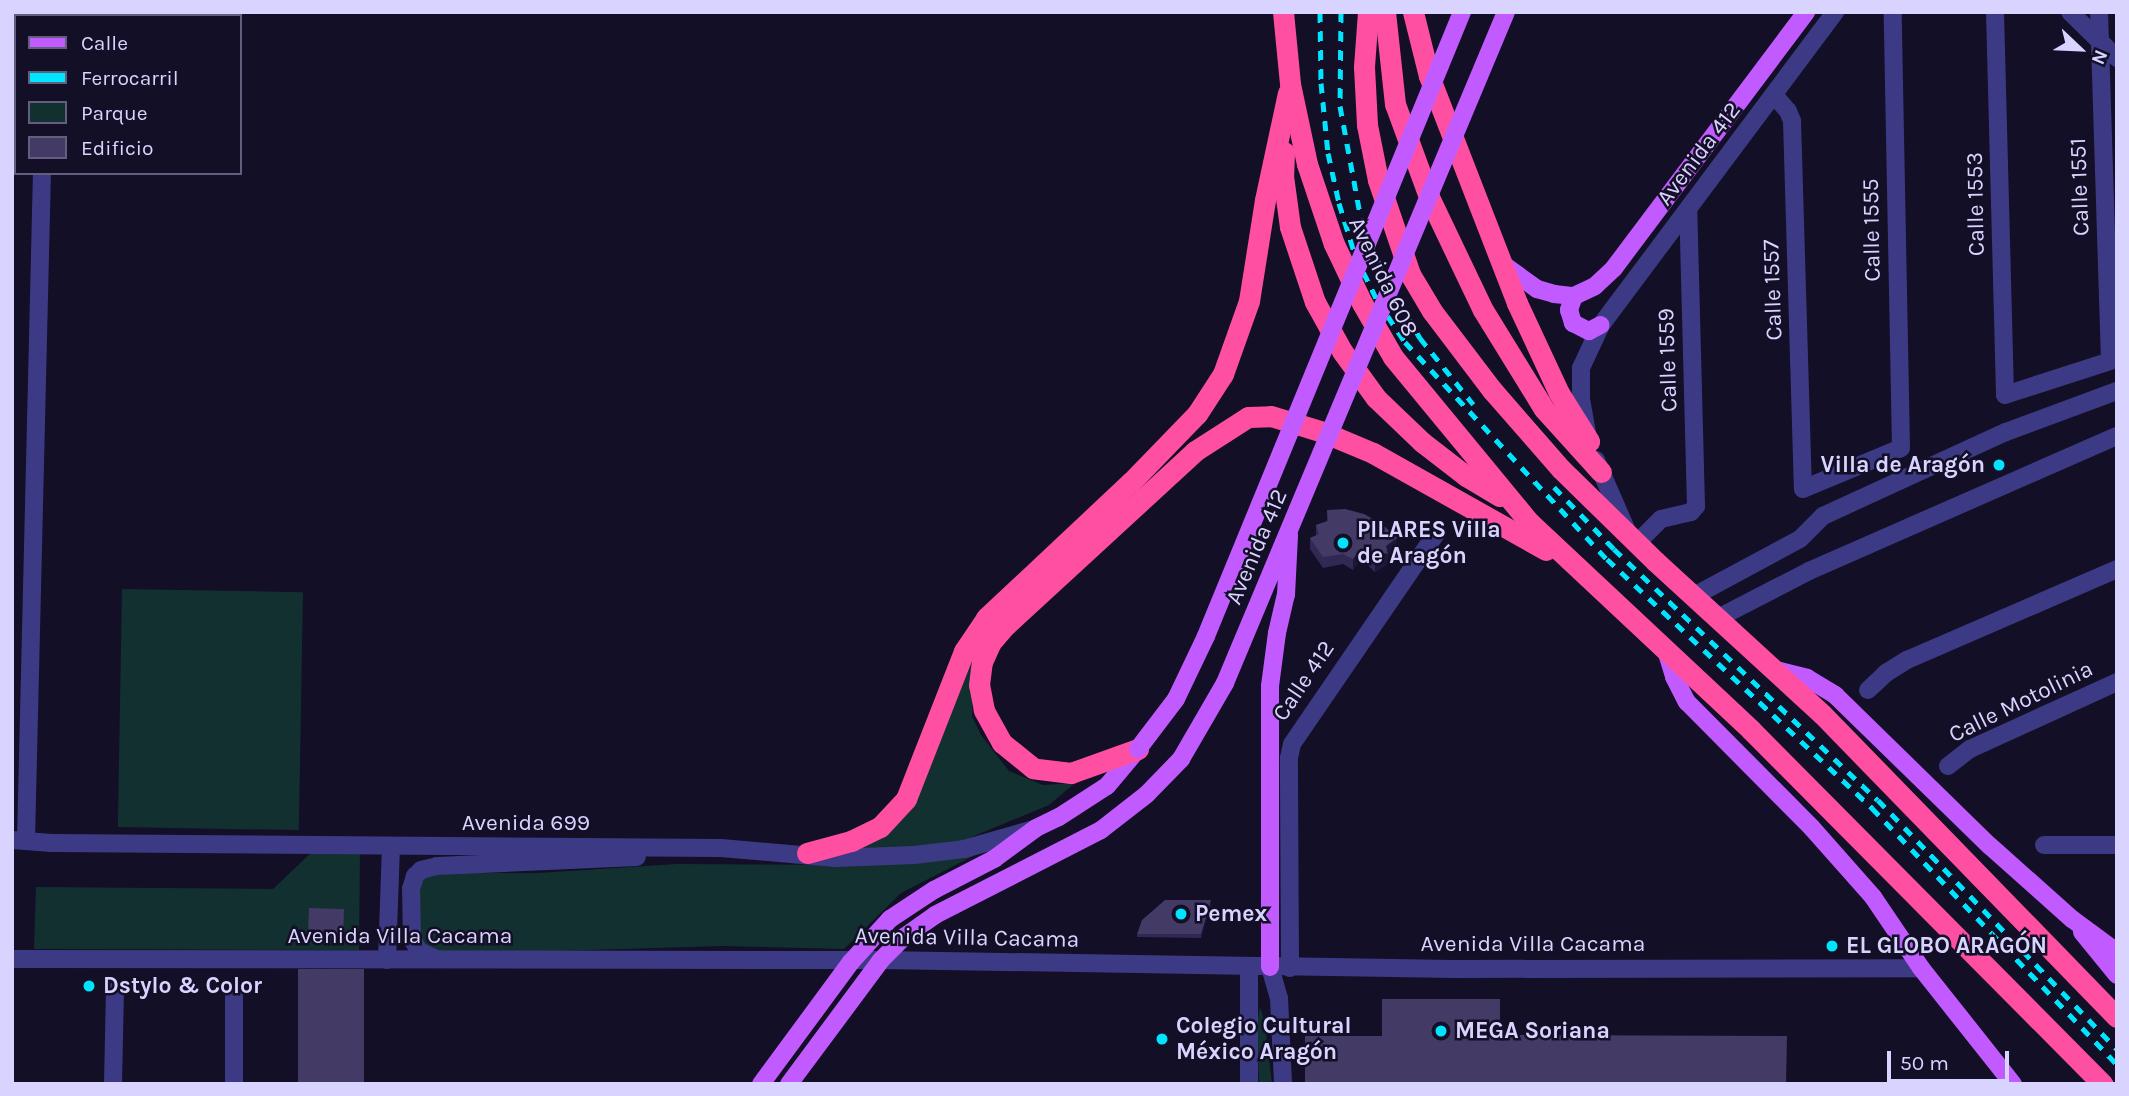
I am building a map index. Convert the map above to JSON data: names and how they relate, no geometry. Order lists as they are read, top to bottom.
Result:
{
  "streets": {
    "highway": ["Avenida 608"],
    "main road": ["Avenida 412"],
    "street": [
      "Calle 1551",
      "Calle 1553",
      "Calle 1555",
      "Calle 1557",
      "Calle 1559",
      "Calle 412",
      "Calle Motolinia",
      "Avenida 699",
      "Avenida Villa Cacama"
    ]
  },
  "crossings": [
    ["Avenida 412", "Avenida 608"],
    ["Avenida 412", "Calle 1557"],
    ["Avenida 412", "Calle 1559"],
    ["Avenida 412", "Avenida 699"],
    ["Avenida 412", "Avenida Villa Cacama"],
    ["Calle 1551", "Calle 1553"],
    ["Calle 1555", "Calle 1557"],
    ["Avenida 608", "Calle 1559"],
    ["Calle 412", "Avenida Villa Cacama"]
  ],
  "places": [
    "Villa de Aragón",
    "PILARES Villa de Aragón",
    "Pemex",
    "EL GLOBO ARAGÓN",
    "Dstylo & Color",
    "MEGA Soriana",
    "Colegio Cultural México Aragón"
  ],
  "legend": [
    "Calle",
    "Ferrocarril",
    "Parque",
    "Edificio"
  ],
  "scale_bar": "50 m",
  "north": "bottom right"
}
